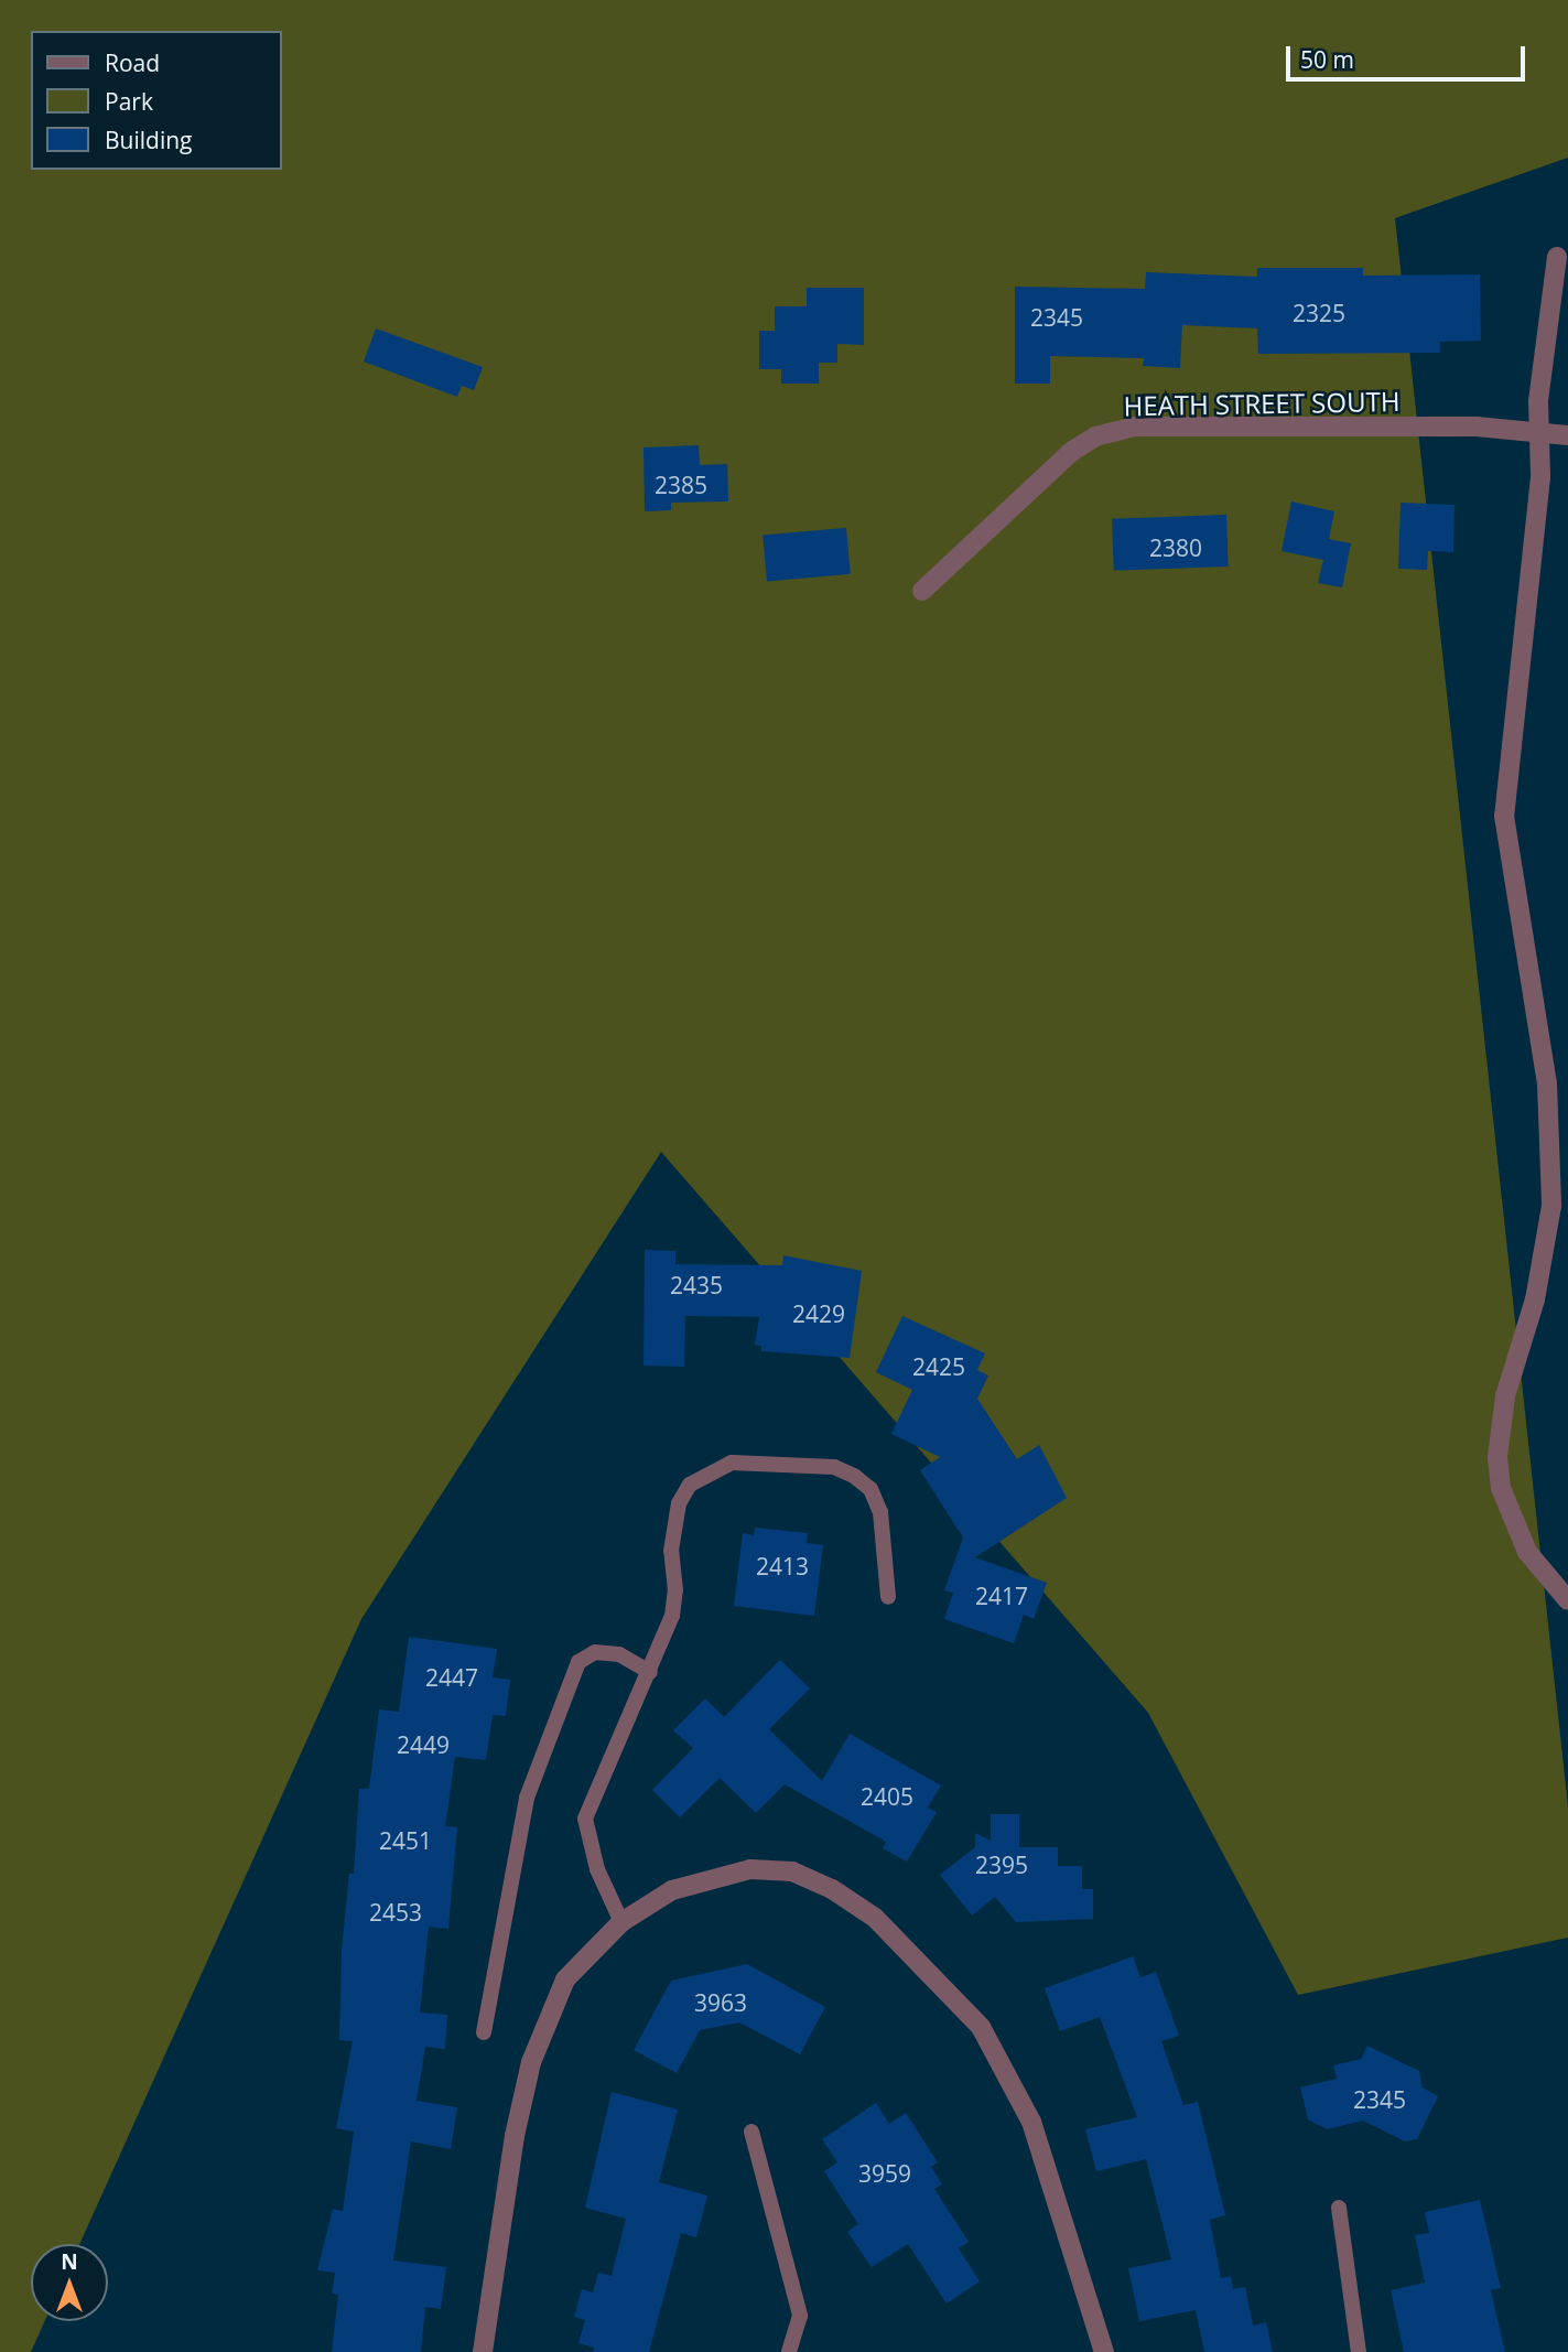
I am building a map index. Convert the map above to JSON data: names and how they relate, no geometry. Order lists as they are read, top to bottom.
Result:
{
  "streets": {
    "street": ["HEATH STREET SOUTH"]
  },
  "house_numbers": [
    "2325",
    "2345",
    "2385",
    "2380",
    "2435",
    "2429",
    "2425",
    "2413",
    "2417",
    "2447",
    "2449",
    "2405",
    "2451",
    "2395",
    "2453",
    "3963",
    "2345",
    "3959"
  ],
  "legend": ["Road", "Park", "Building"],
  "scale_bar": "50 m",
  "north": "top"
}
